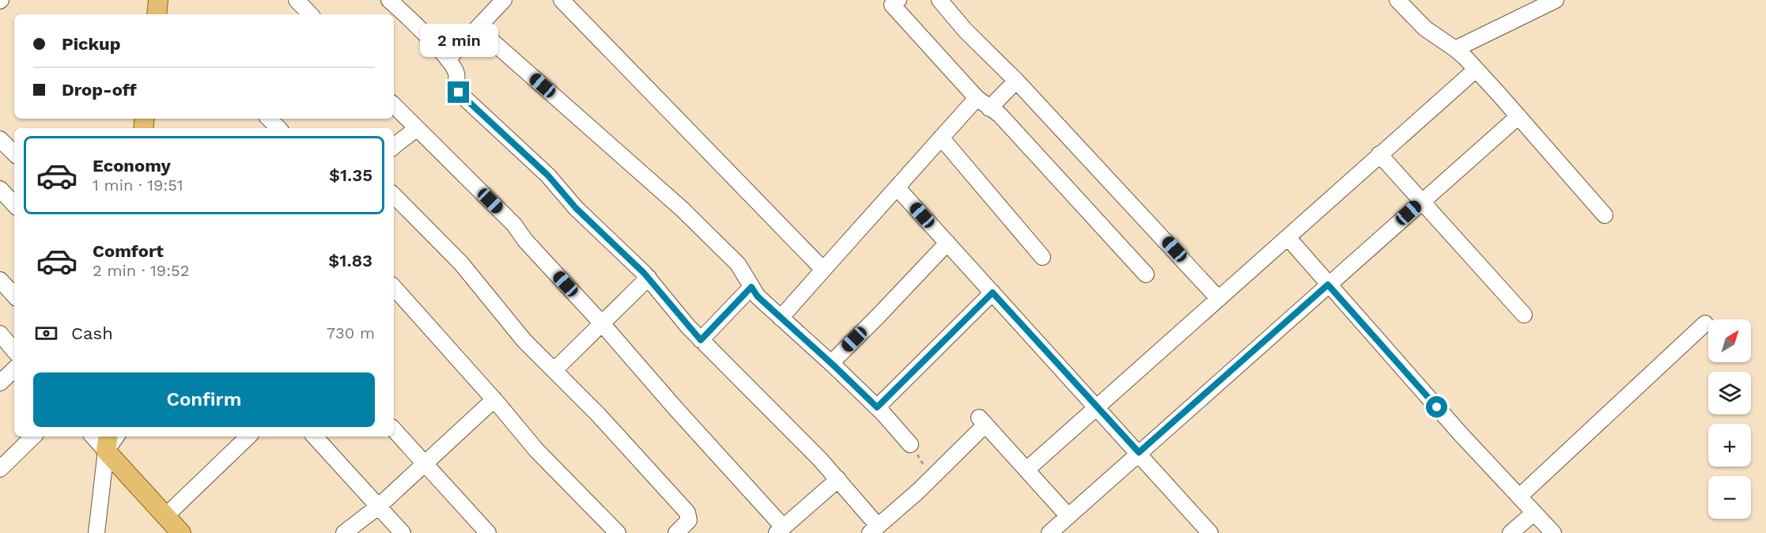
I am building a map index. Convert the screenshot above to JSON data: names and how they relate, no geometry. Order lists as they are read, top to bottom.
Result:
{
  "north": "top right",
  "page": {
    "banner": ["Pickup", "Drop-off"],
    "bubble": "2 min",
    "list": [
      {
        "name": "Economy",
        "note": "1 min · 19:51",
        "value": "$1.35"
      },
      {
        "name": "Comfort",
        "note": "2 min · 19:52",
        "value": "$1.83"
      }
    ],
    "pay": ["Cash", "730 m"],
    "map_buttons": ["+", "−"],
    "buttons": "Confirm"
  }
}
